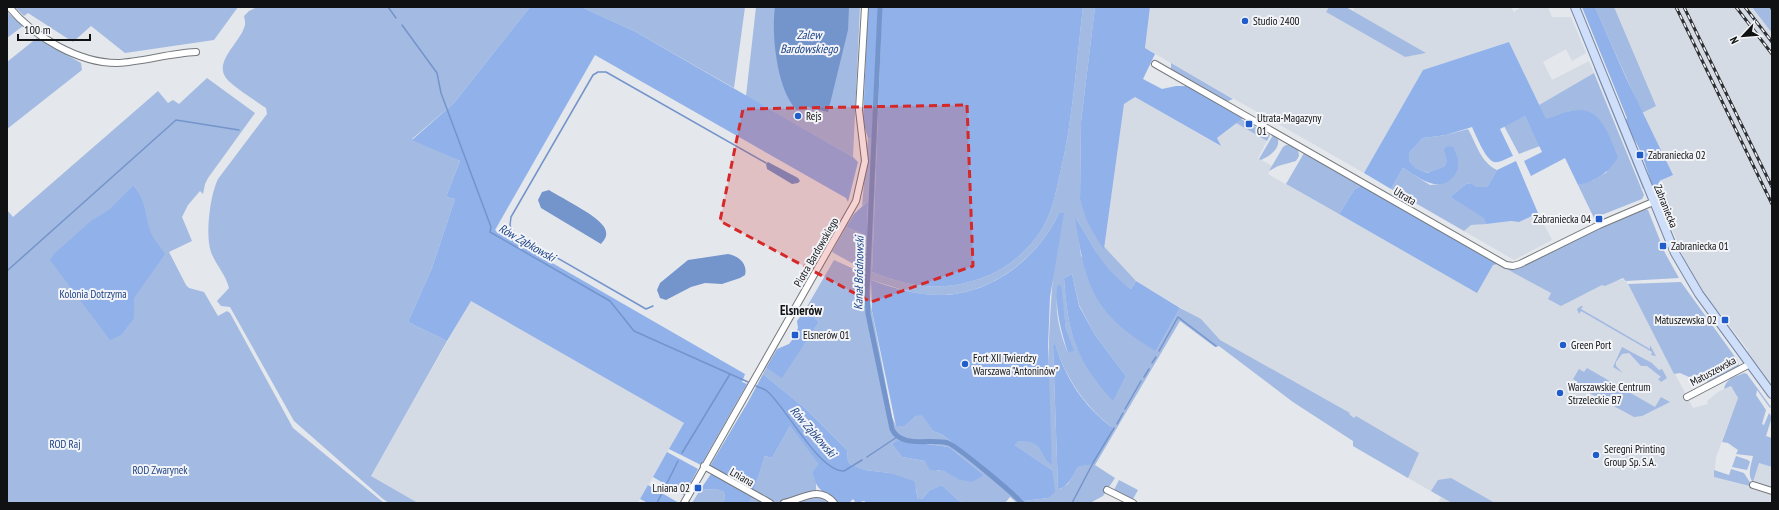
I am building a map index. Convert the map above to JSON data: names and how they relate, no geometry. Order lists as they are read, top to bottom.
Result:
{
  "streets": {
    "main road": ["Zabraniecka"],
    "street": [
      "Utrata",
      "Piotra Bardowskiego",
      "Matuszewska",
      "Lniana"
    ]
  },
  "crossings": [
    ["Utrata", "Zabraniecka"],
    ["Zabraniecka", "Matuszewska"],
    ["Piotra Bardowskiego", "Lniana"]
  ],
  "districts": ["Elsnerów"],
  "water": ["Zalew Bardowskiego", "Rów Ząbkowski", "Kanał Bródnowski"],
  "parks": ["Kolonia Dotrzyma", "ROD Raj", "ROD Zwarynek"],
  "places": {
    "other": [
      "Studio 2400",
      "Rejs",
      "Green Port",
      "Fort XII Twierdzy Warszawa \"Antoninów\"",
      "Warszawskie Centrum Strzeleckie B7",
      "Seregni Printing Group Sp. S.A."
    ],
    "transit": [
      "Utrata-Magazyny 01",
      "Zabraniecka 02",
      "Zabraniecka 04",
      "Zabraniecka 01",
      "Matuszewska 02",
      "Elsnerów 01",
      "Lniana 02"
    ]
  },
  "scale_bar": "100 m",
  "north": "bottom left"
}
